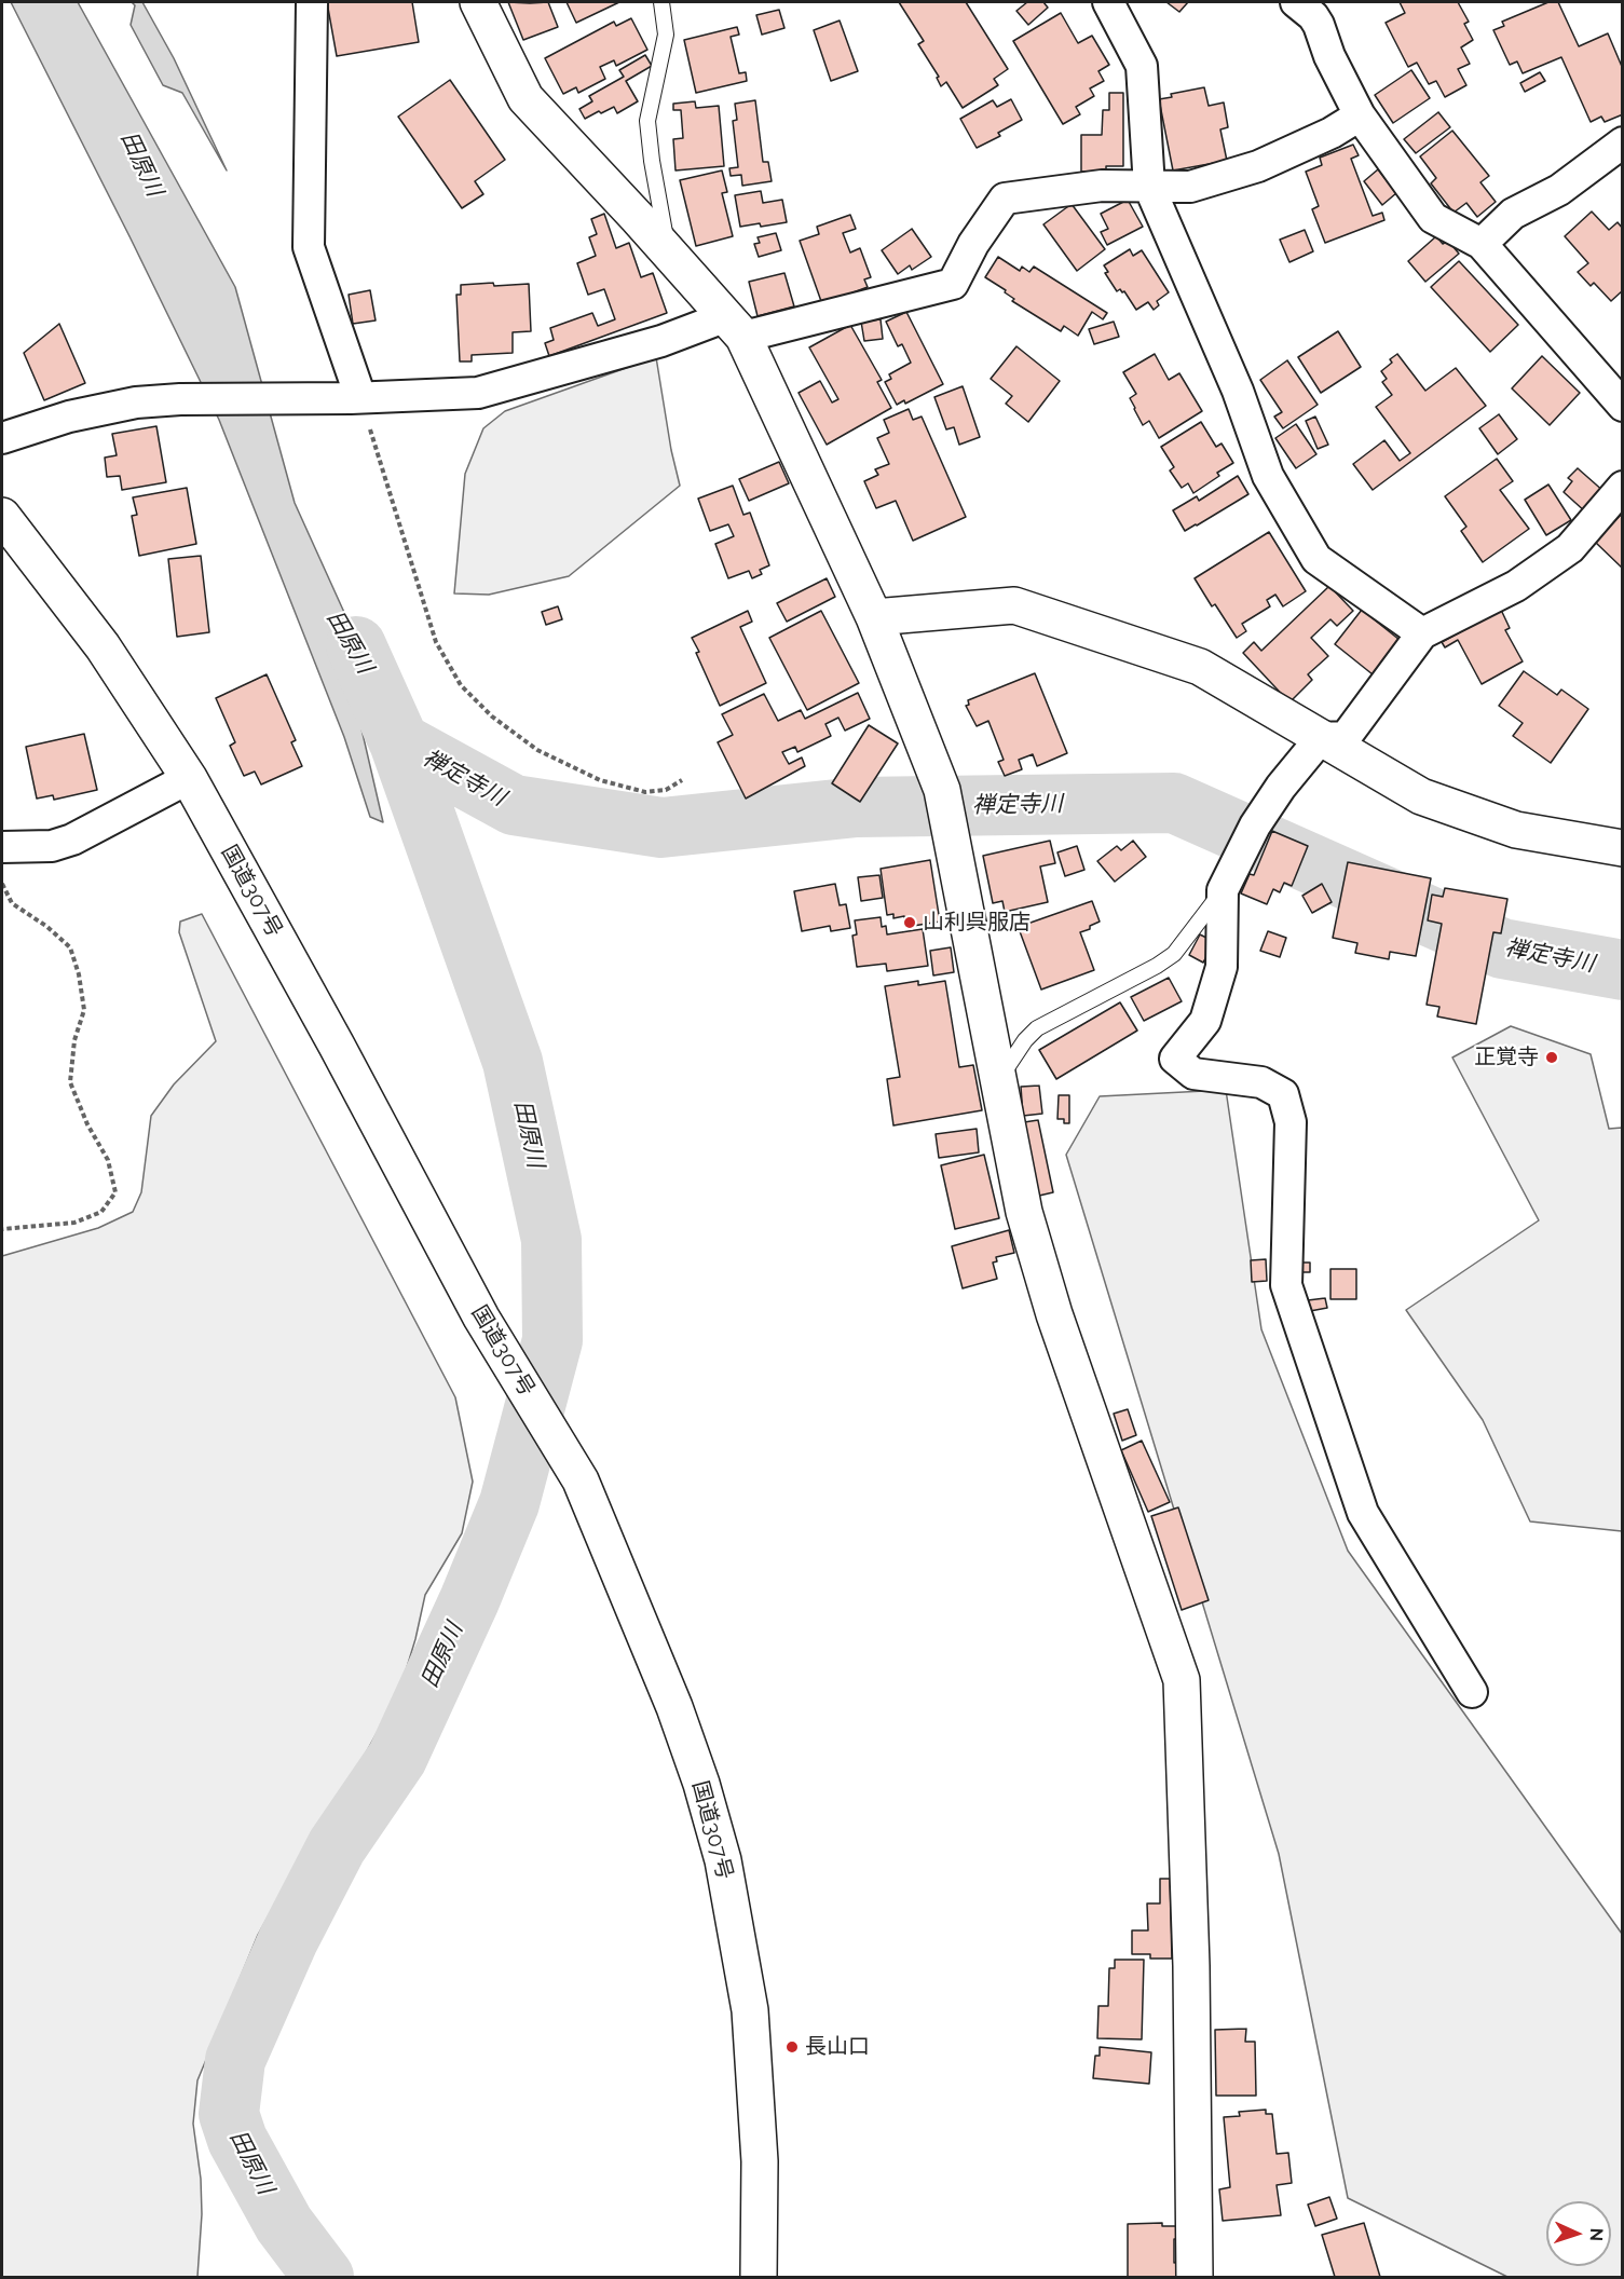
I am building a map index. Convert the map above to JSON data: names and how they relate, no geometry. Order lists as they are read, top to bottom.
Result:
{
  "streets": {
    "main road": ["国道307号"]
  },
  "water": ["田原川", "禅定寺川"],
  "places": ["山利呉服店", "正覚寺", "長山口"],
  "north": "right"
}
